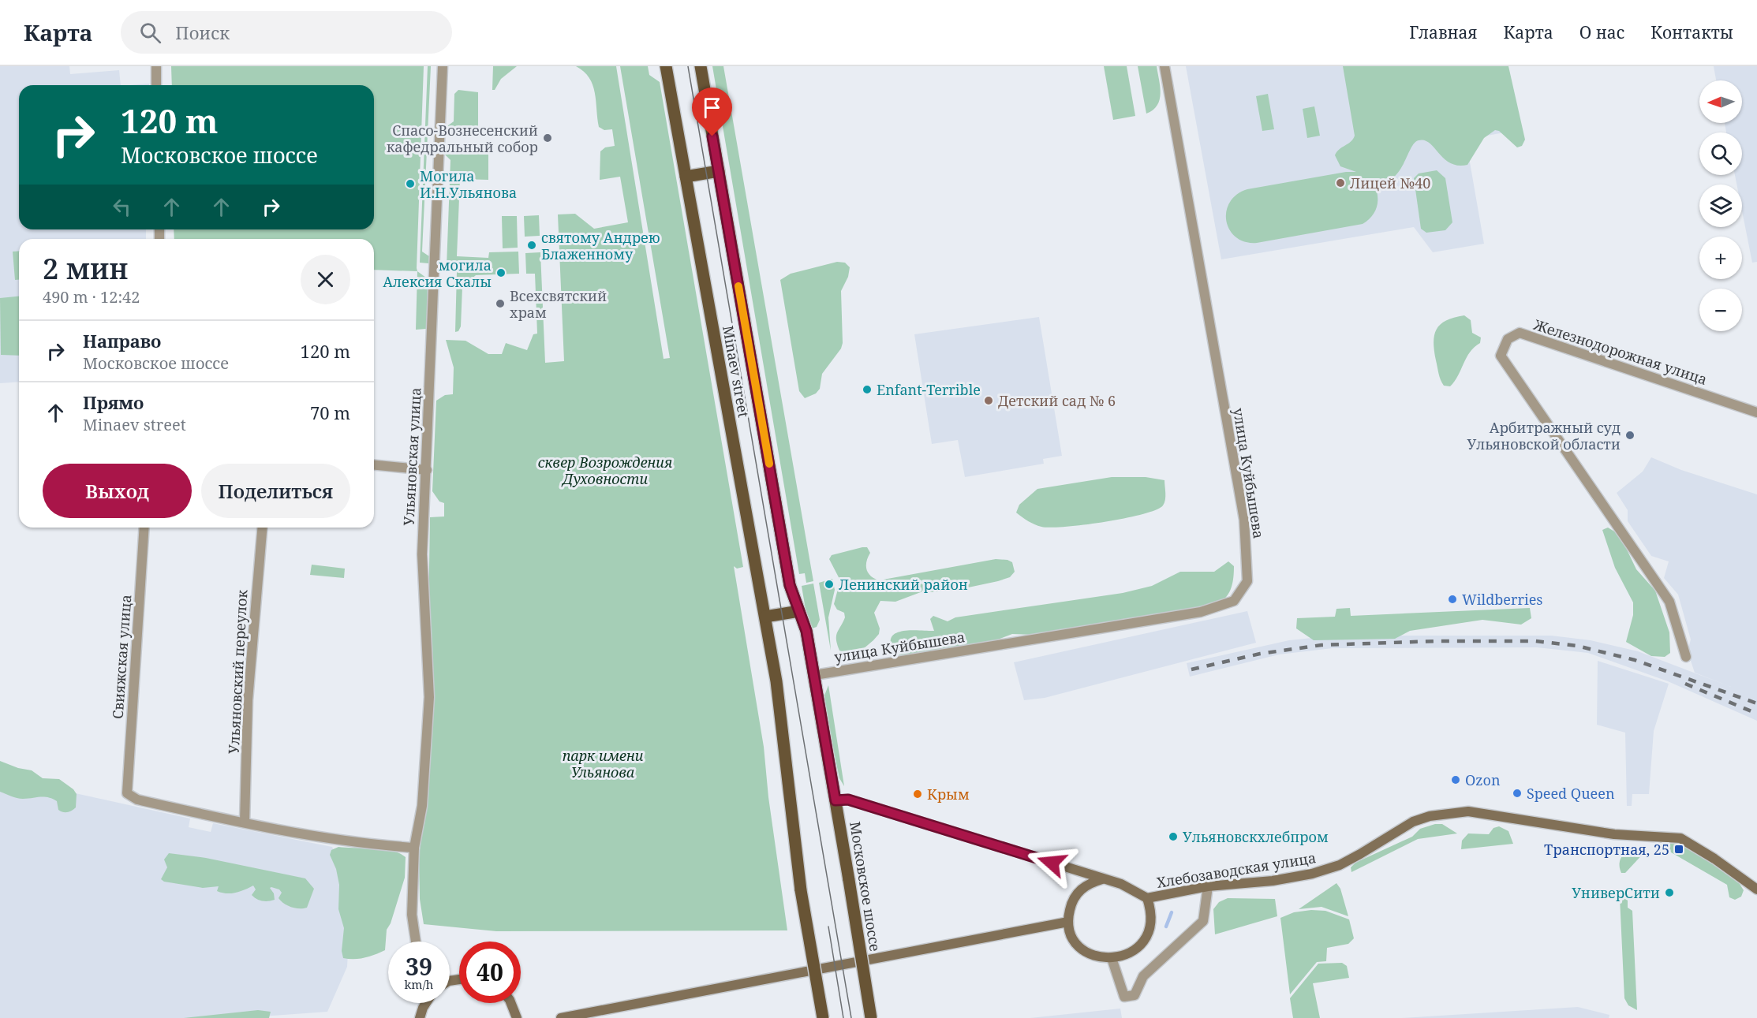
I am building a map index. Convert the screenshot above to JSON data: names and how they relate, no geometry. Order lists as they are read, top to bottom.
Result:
{
  "streets": {
    "main road": ["Minaev street", "Московское шоссе"],
    "street": [
      "Железнодорожная улица",
      "Ульяновская улица",
      "улица Куйбышева",
      "Свияжская улица",
      "Ульяновский переулок",
      "Хлебозаводская улица"
    ]
  },
  "crossings": [
    ["Minaev street", "улица Куйбышева"],
    ["Minaev street", "Московское шоссе"],
    ["улица Куйбышева", "Московское шоссе"],
    ["Свияжская улица", "Ульяновский переулок"],
    ["Хлебозаводская улица", "Московское шоссе"]
  ],
  "parks": ["сквер Возрождения Духовности", "парк имени Ульянова"],
  "places": {
    "other": [
      "Спасо-Вознесенский кафедральный собор",
      "Лицей №40",
      "Могила И.Н.Ульянова",
      "святому Андрею Блаженному",
      "могила Алексия Скалы",
      "Всехсвятский храм",
      "Enfant-Terrible",
      "Детский сад № 6",
      "Арбитражный суд Ульяновской области",
      "Ленинский район",
      "Wildberries",
      "Ozon",
      "Speed Queen",
      "Крым",
      "Ульяновскхлебпром",
      "УниверСити"
    ],
    "transit": ["Транспортная, 25"]
  },
  "north": "left",
  "page": {
    "header": "Карта",
    "search": "Поиск",
    "nav": [
      "Главная",
      "Карта",
      "О нас",
      "Контакты"
    ],
    "map_buttons": ["+", "−"],
    "turn": ["120 m", "Московское шоссе"],
    "heading": ["2 мин", "490 m · 12:42"],
    "list": [
      {
        "name": "Направо",
        "note": "Московское шоссе",
        "value": "120 m"
      },
      {
        "name": "Прямо",
        "note": "Minaev street",
        "value": "70 m"
      }
    ],
    "buttons": ["Выход", "Поделиться"],
    "speed": "39 km/h",
    "limit": "40"
  }
}
